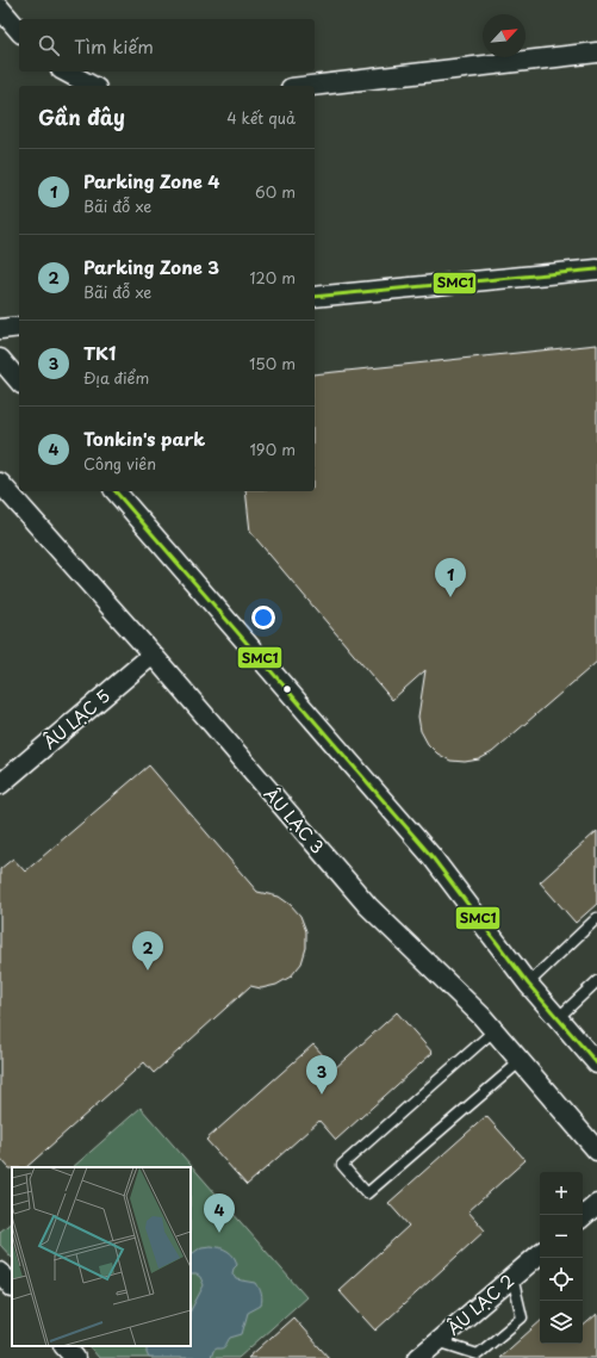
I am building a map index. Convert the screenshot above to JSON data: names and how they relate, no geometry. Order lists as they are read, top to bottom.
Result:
{
  "streets": {
    "street": ["ÂU LẠC 5", "ÂU LẠC 3", "ÂU LẠC 2"]
  },
  "crossings": [
    ["ÂU LẠC 5", "ÂU LẠC 3"]
  ],
  "lines": ["transit line SMC1"],
  "north": "top right",
  "page": {
    "search": "Tìm kiếm",
    "heading": ["Gần đây", "4 kết quả"],
    "list": [
      {
        "mark": "1",
        "name": "Parking Zone 4",
        "note": "Bãi đỗ xe",
        "value": "60 m"
      },
      {
        "mark": "2",
        "name": "Parking Zone 3",
        "note": "Bãi đỗ xe",
        "value": "120 m"
      },
      {
        "mark": "3",
        "name": "TK1",
        "note": "Địa điểm",
        "value": "150 m"
      },
      {
        "mark": "4",
        "name": "Tonkin's park",
        "note": "Công viên",
        "value": "190 m"
      }
    ],
    "pins": [
      "1",
      "2",
      "3",
      "4"
    ],
    "map_buttons": ["+", "−"]
  }
}
